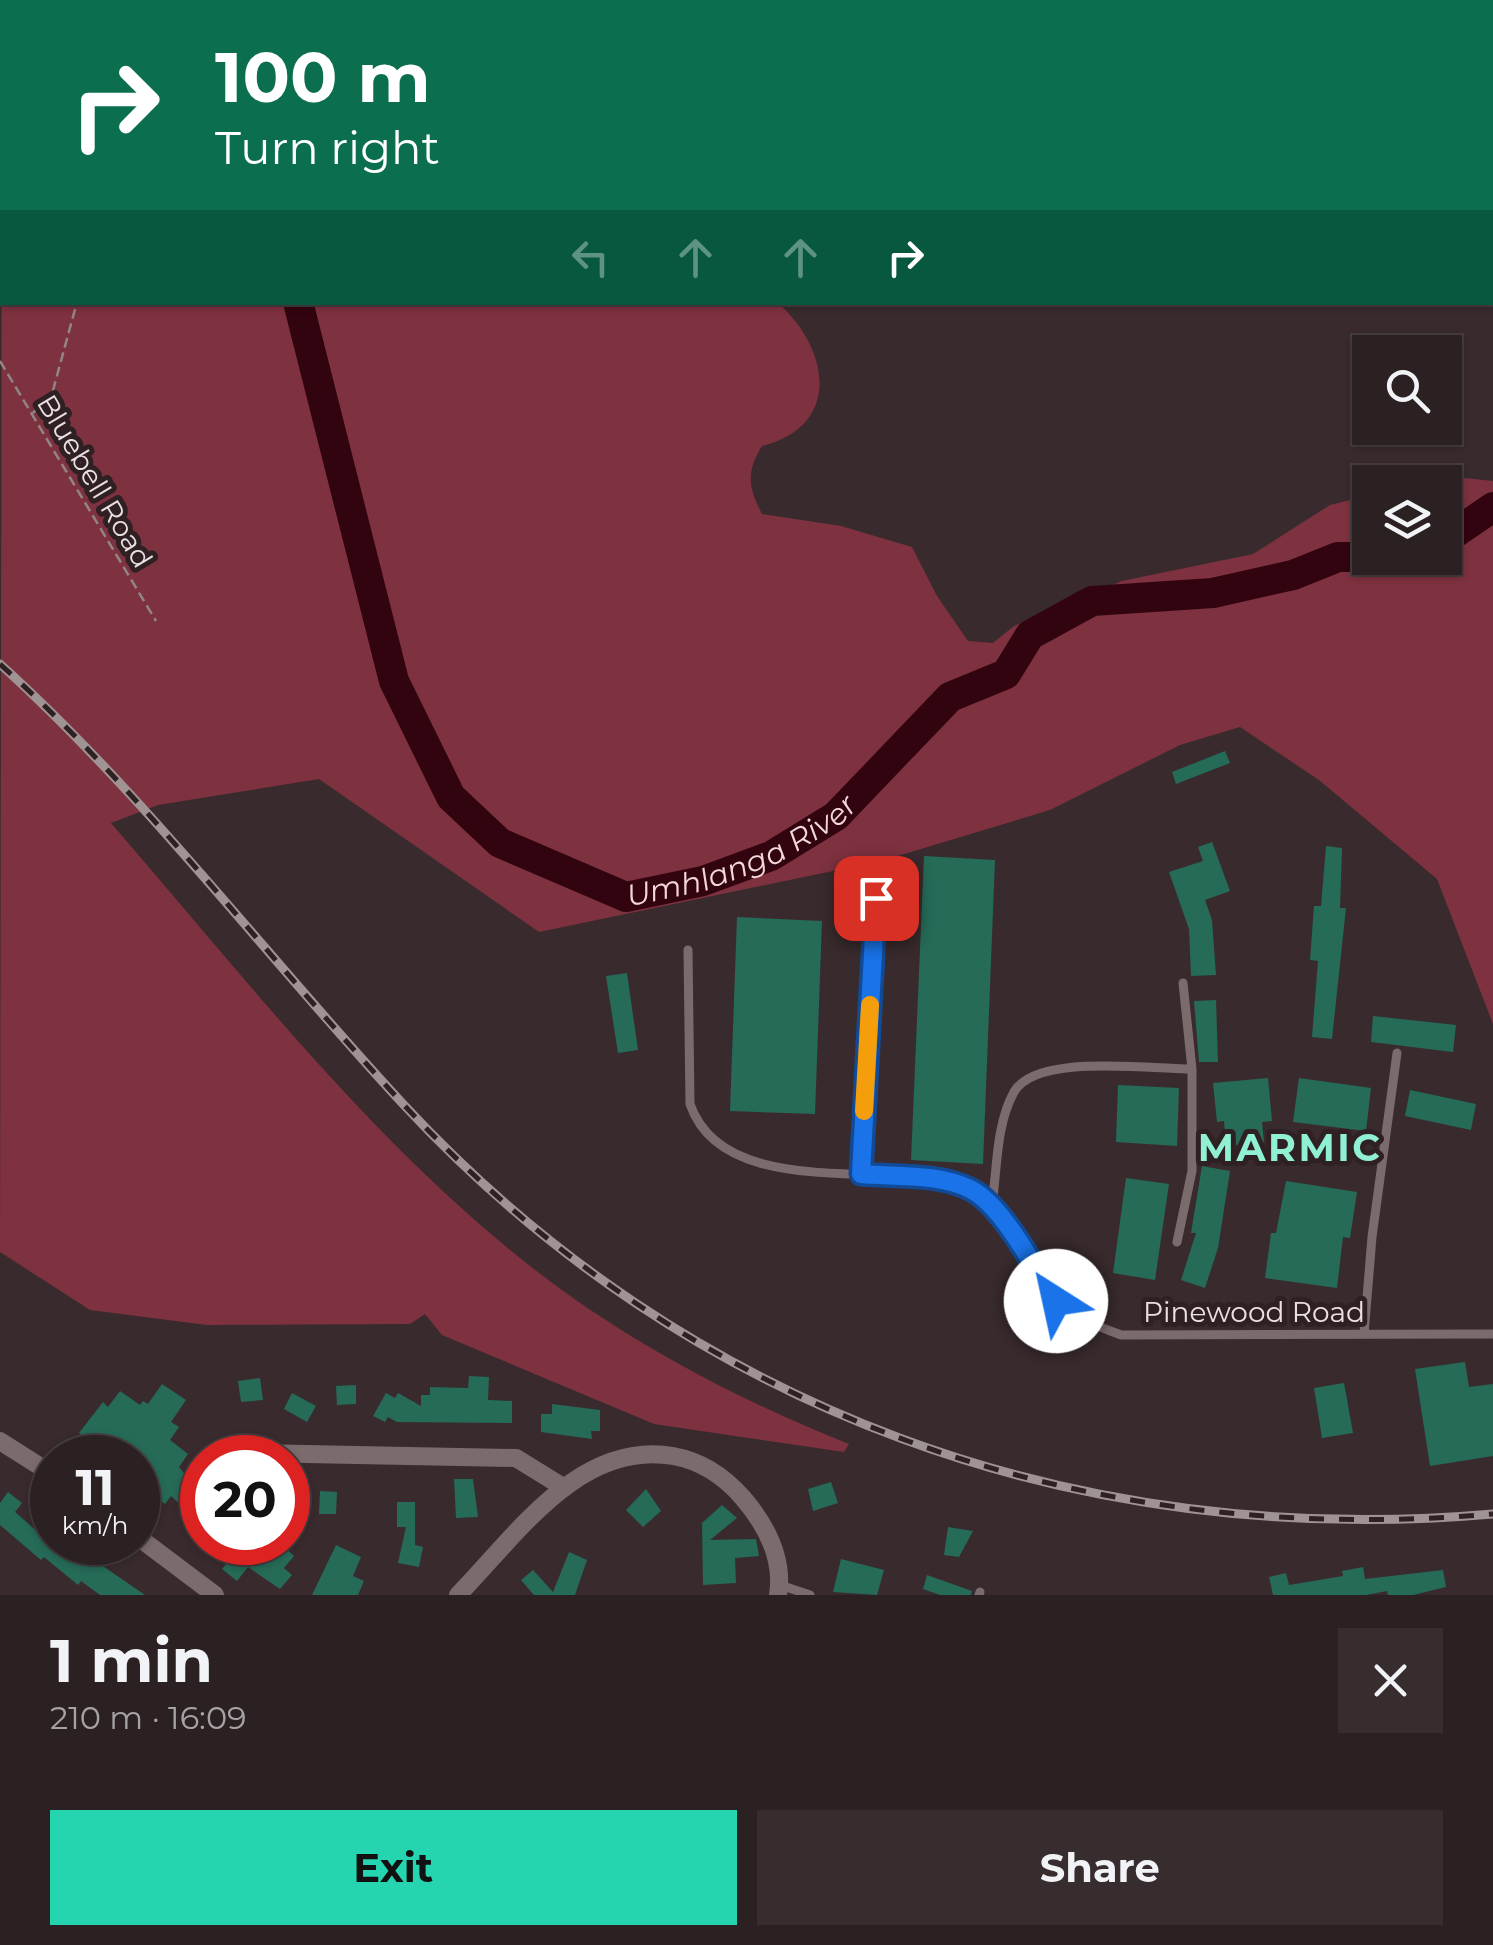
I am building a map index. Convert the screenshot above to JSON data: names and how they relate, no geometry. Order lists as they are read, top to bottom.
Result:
{
  "streets": {
    "lane": ["Pinewood Road"],
    "path": ["Bluebell Road"]
  },
  "districts": ["MARMIC"],
  "water": ["Umhlanga River"],
  "page": {
    "turn": ["100 m", "Turn right"],
    "speed": "11 km/h",
    "limit": "20",
    "heading": ["1 min", "210 m · 16:09"],
    "buttons": ["Exit", "Share"]
  }
}
